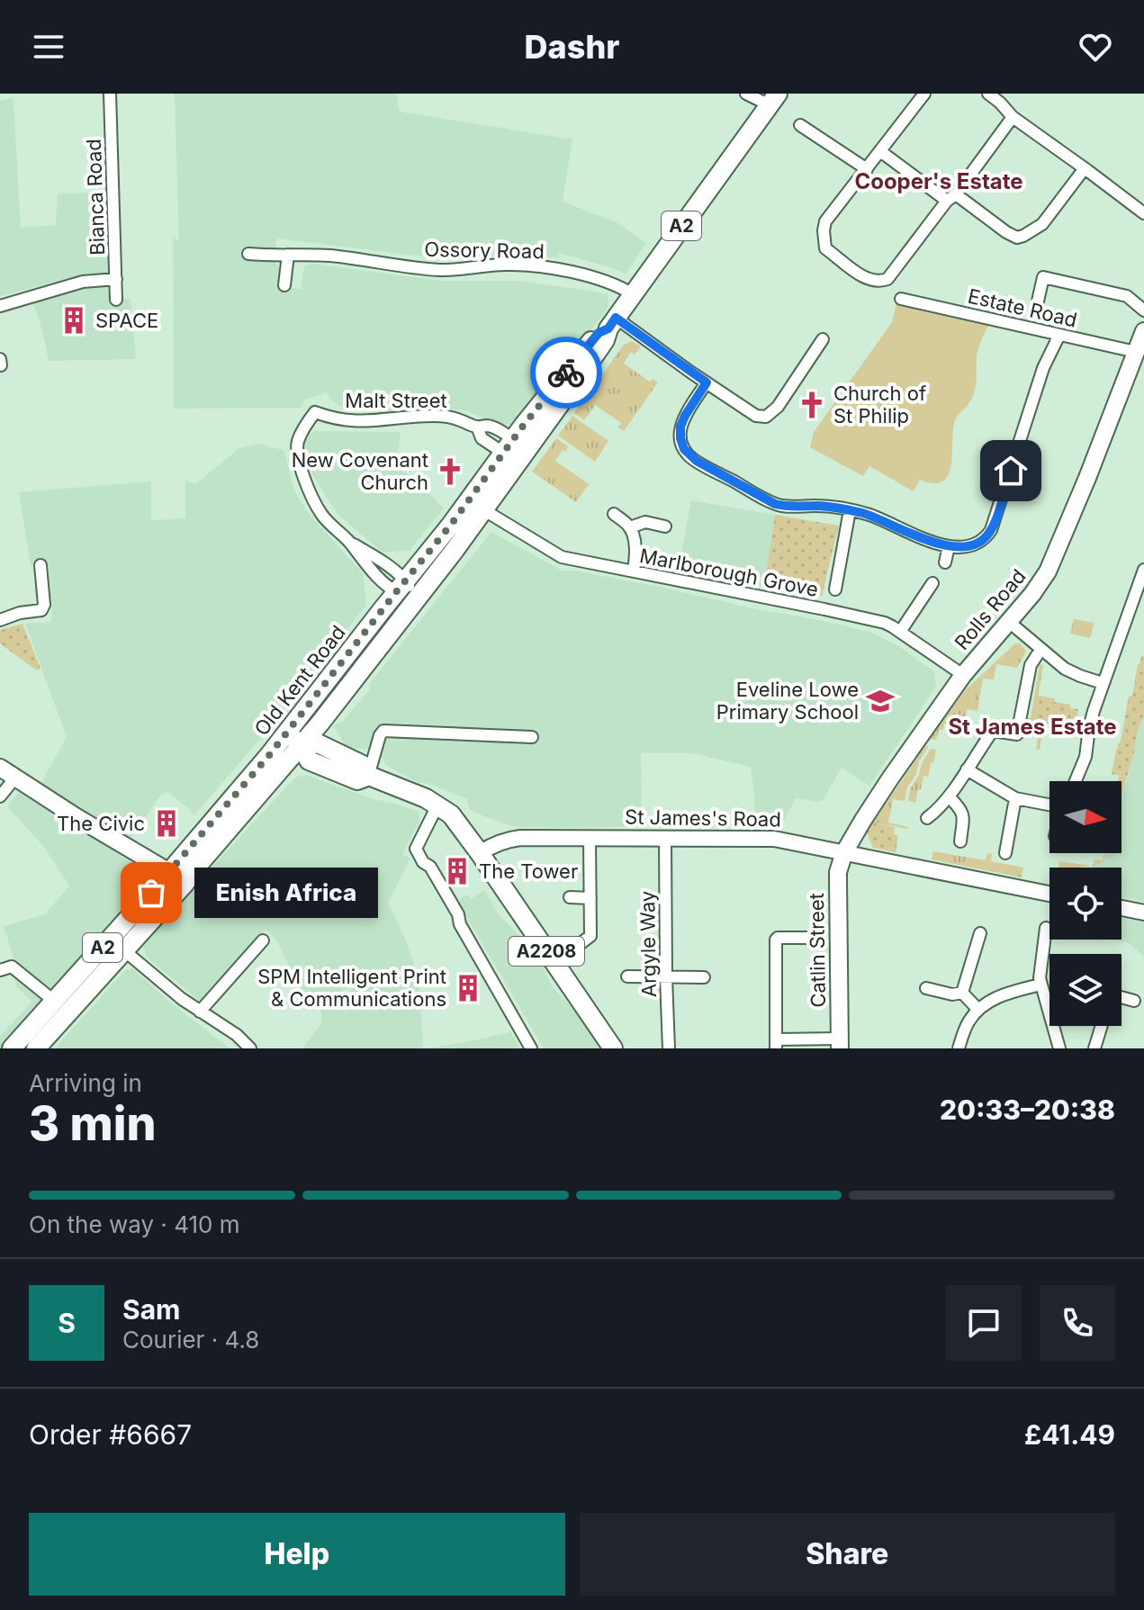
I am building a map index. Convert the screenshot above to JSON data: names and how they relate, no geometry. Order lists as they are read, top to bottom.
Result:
{
  "streets": {
    "main road": [
      "A2",
      "Rolls Road",
      "Old Kent Road",
      "Catlin Street",
      "A2208"
    ],
    "street": [
      "Bianca Road",
      "Ossory Road",
      "Estate Road",
      "Malt Street",
      "Marlborough Grove",
      "St James's Road",
      "Argyle Way"
    ]
  },
  "crossings": [
    ["Ossory Road", "Old Kent Road"],
    ["Estate Road", "Rolls Road"],
    ["Malt Street", "Old Kent Road"],
    ["Marlborough Grove", "Rolls Road"],
    ["Marlborough Grove", "Old Kent Road"],
    ["Rolls Road", "St James's Road"],
    ["Rolls Road", "Catlin Street"],
    ["Old Kent Road", "A2208"],
    ["St James's Road", "Argyle Way"],
    ["St James's Road", "Catlin Street"],
    ["St James's Road", "A2208"]
  ],
  "districts": ["Cooper's Estate", "St James Estate"],
  "places": {
    "building": [
      "SPACE",
      "The Civic",
      "The Tower",
      "SPM Intelligent Print & Communications"
    ],
    "church": ["Church of St Philip", "New Covenant Church"],
    "school or university": ["Eveline Lowe Primary School"],
    "other": ["Enish Africa"]
  },
  "north": "right",
  "page": {
    "header": "Dashr",
    "bubble": "Enish Africa",
    "heading": ["3 min", "Arriving in", "20:33–20:38"],
    "panel": [
      "Sam",
      "Courier · 4.8",
      "Order #6667",
      "£41.49"
    ],
    "bar": "On the way · 410 m",
    "round": "S",
    "buttons": ["Help", "Share"]
  }
}
